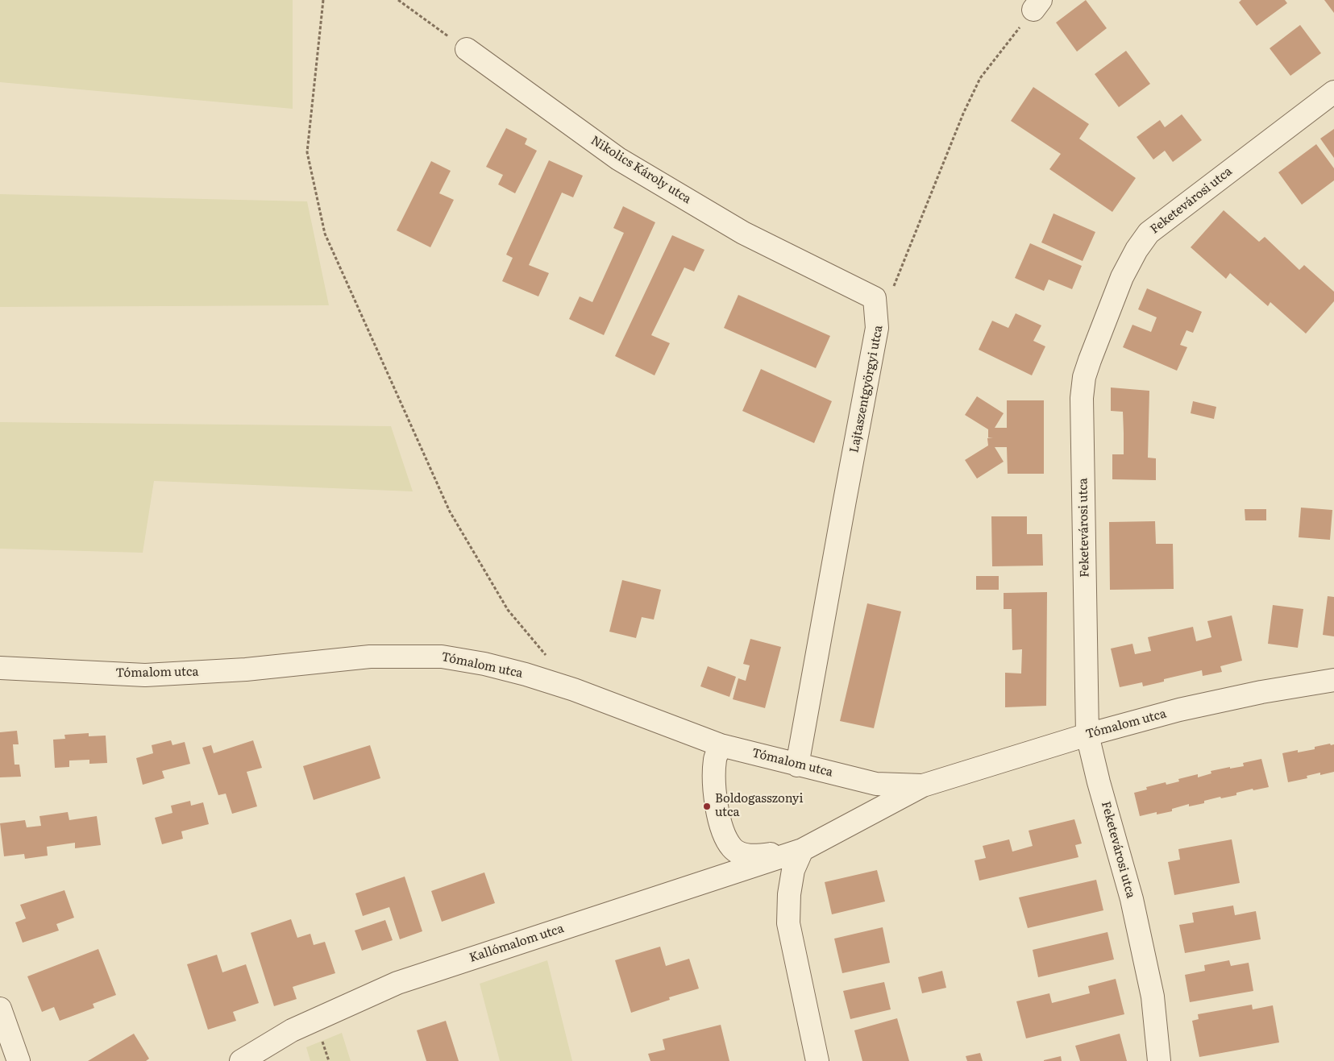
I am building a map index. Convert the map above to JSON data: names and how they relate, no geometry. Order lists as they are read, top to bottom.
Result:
{
  "streets": {
    "street": [
      "Nikolics Károly utca",
      "Feketevárosi utca",
      "Lajtaszentgyörgyi utca",
      "Tómalom utca",
      "Kallómalom utca"
    ]
  },
  "crossings": [
    ["Nikolics Károly utca", "Lajtaszentgyörgyi utca"],
    ["Feketevárosi utca", "Tómalom utca"],
    ["Lajtaszentgyörgyi utca", "Tómalom utca"],
    ["Tómalom utca", "Kallómalom utca"]
  ],
  "places": ["Boldogasszonyi utca"]
}
